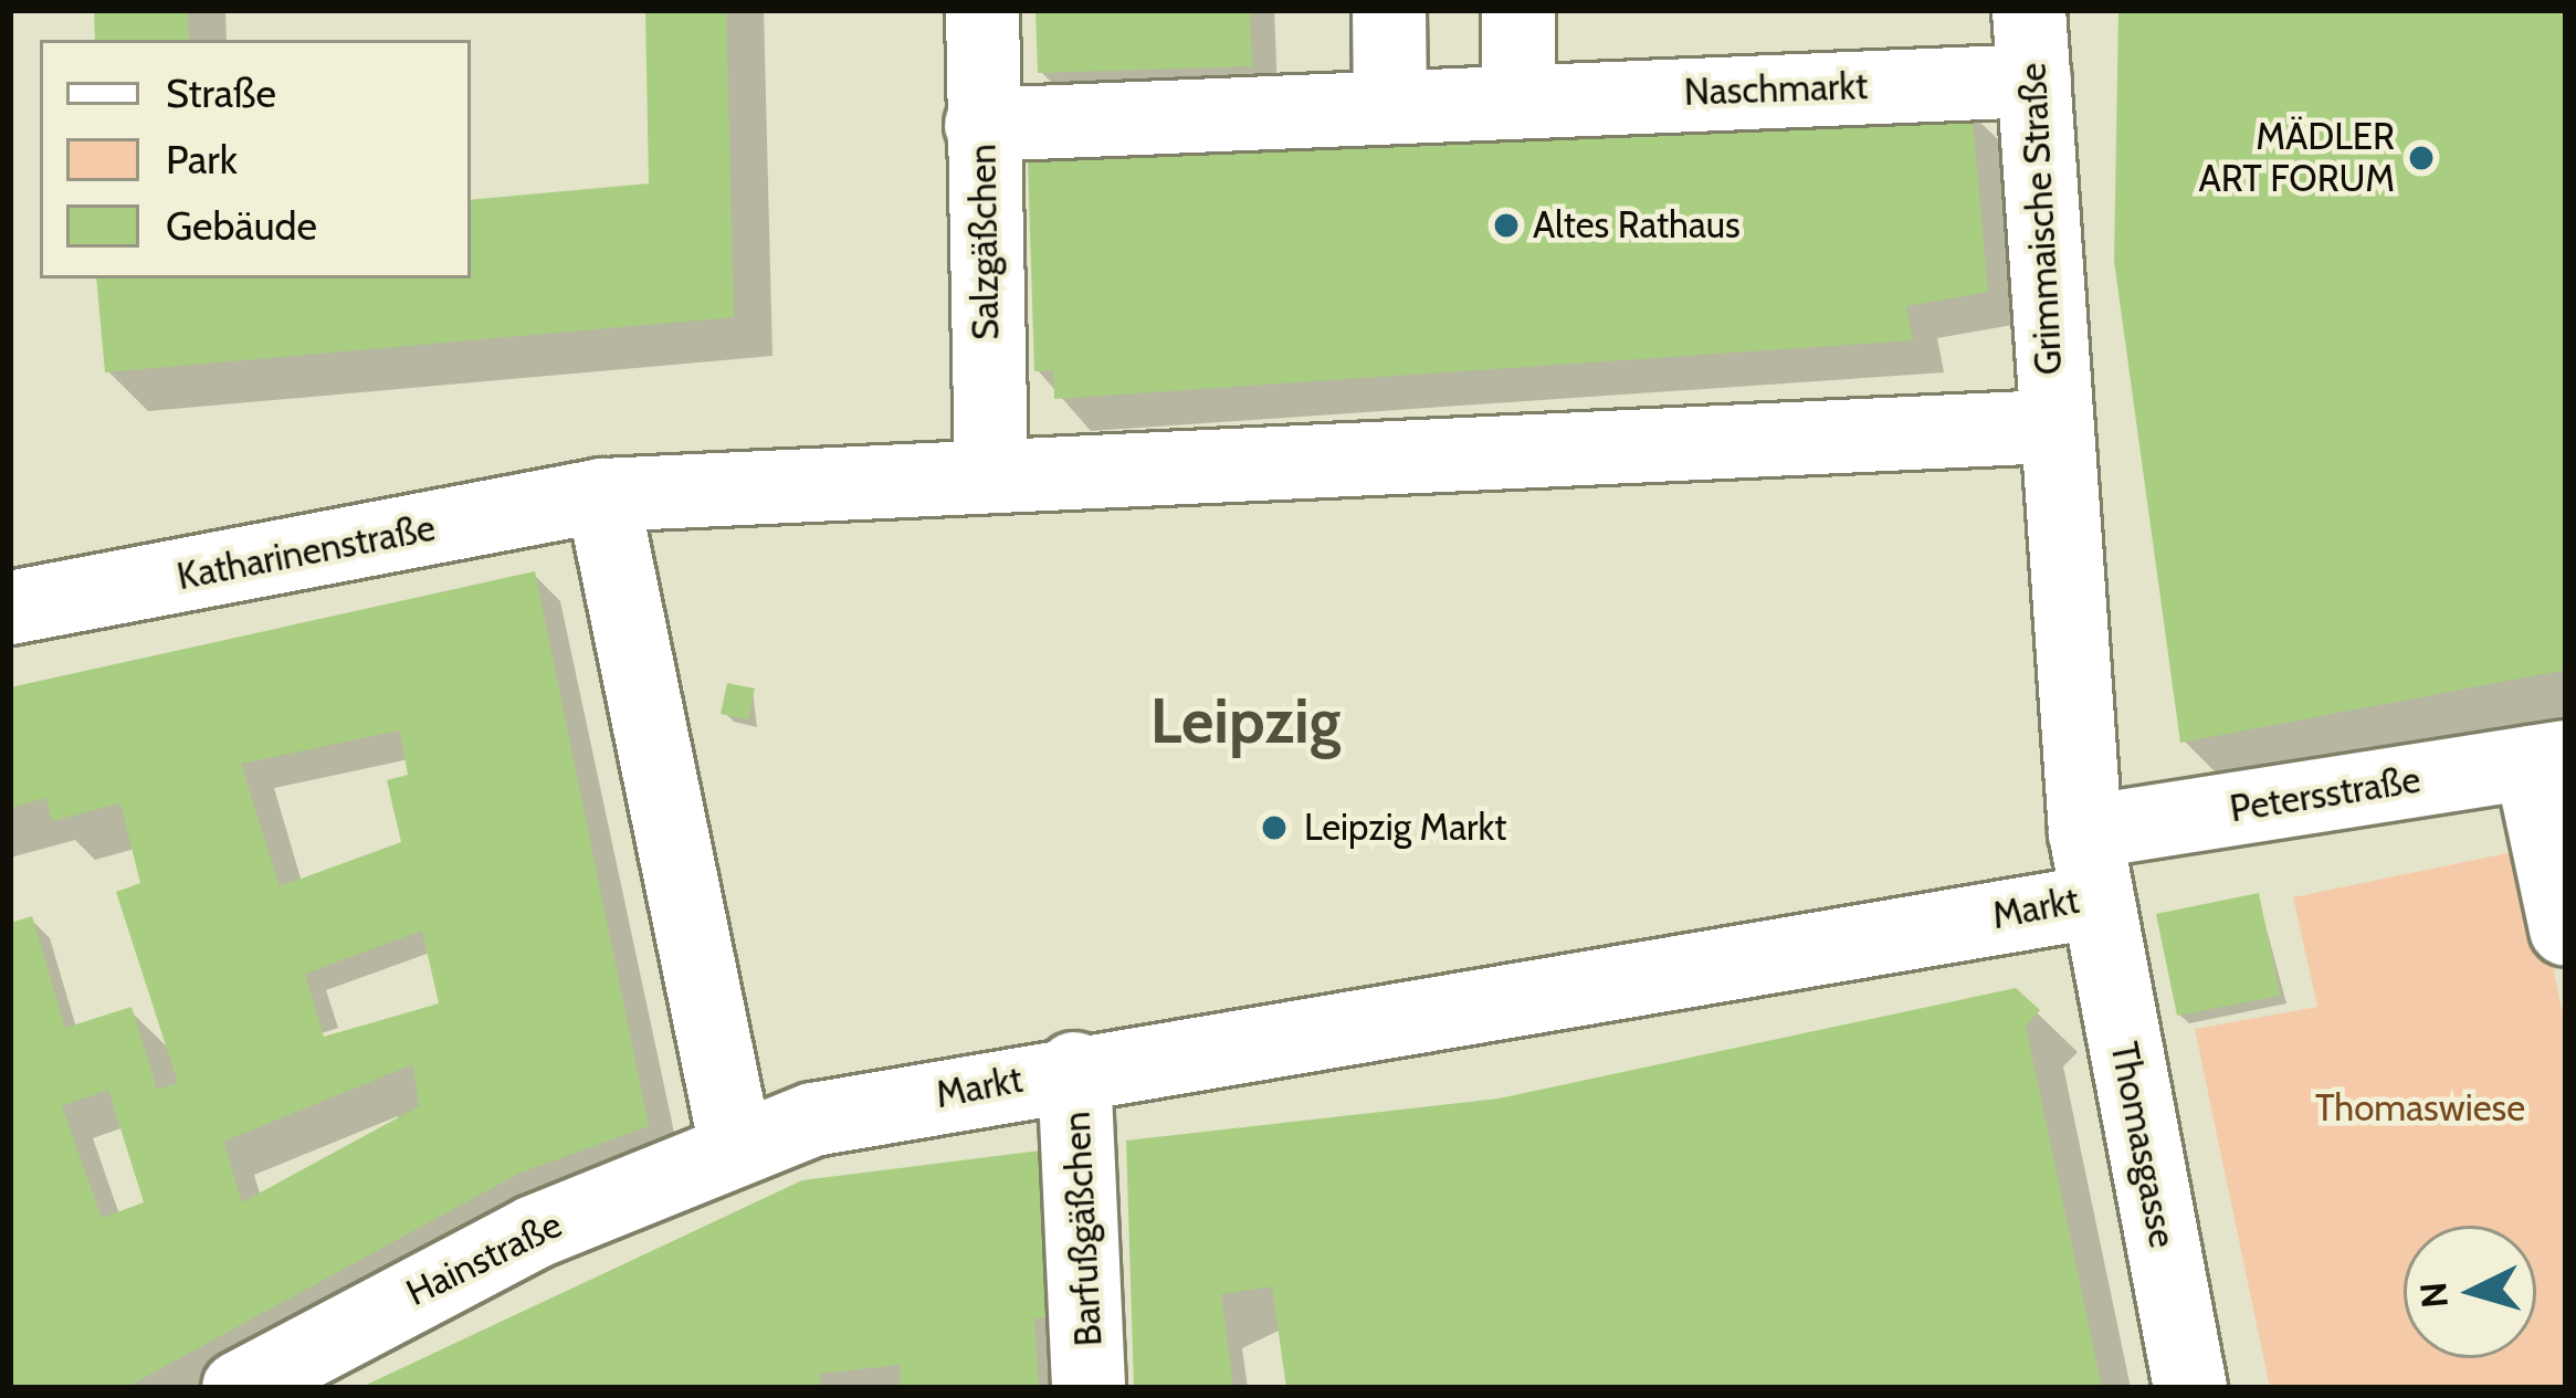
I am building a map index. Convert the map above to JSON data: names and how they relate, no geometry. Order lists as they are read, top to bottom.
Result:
{
  "streets": {
    "street": [
      "Naschmarkt",
      "Grimmaische Straße",
      "Salzgäßchen",
      "Katharinenstraße",
      "Petersstraße",
      "Markt",
      "Thomasgasse",
      "Barfußgäßchen",
      "Hainstraße"
    ]
  },
  "crossings": [
    ["Naschmarkt", "Grimmaische Straße"],
    ["Naschmarkt", "Salzgäßchen"],
    ["Grimmaische Straße", "Markt"],
    ["Petersstraße", "Markt"],
    ["Petersstraße", "Thomasgasse"],
    ["Markt", "Thomasgasse"],
    ["Markt", "Barfußgäßchen"],
    ["Markt", "Hainstraße"]
  ],
  "districts": ["Leipzig"],
  "parks": ["Thomaswiese"],
  "places": ["MÄDLER ART FORUM", "Altes Rathaus", "Leipzig Markt"],
  "legend": ["Straße", "Park", "Gebäude"],
  "north": "left"
}
